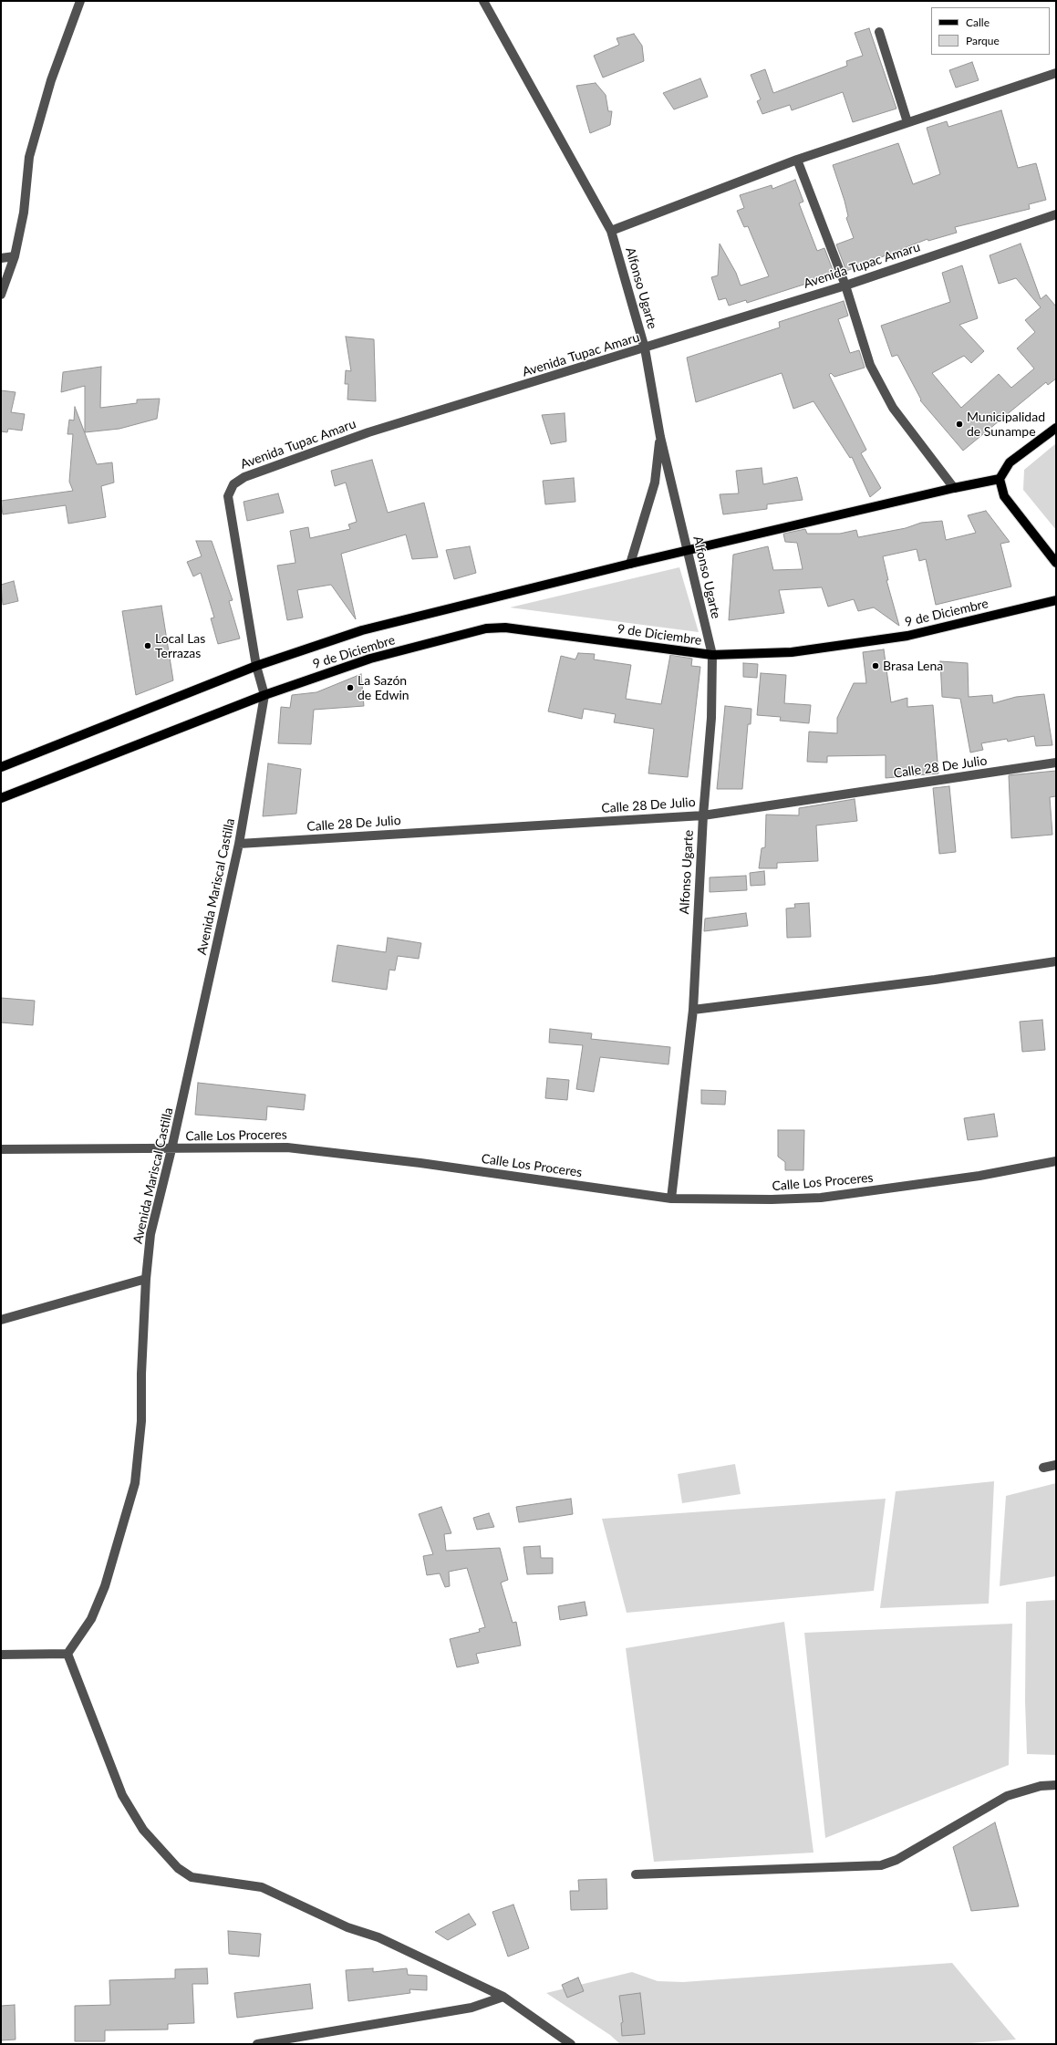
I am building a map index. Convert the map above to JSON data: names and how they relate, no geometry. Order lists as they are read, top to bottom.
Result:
{
  "streets": {
    "main road": ["9 de Diciembre"],
    "street": [
      "Avenida Tupac Amaru",
      "Alfonso Ugarte",
      "Calle 28 De Julio",
      "Avenida Mariscal Castilla",
      "Calle Los Proceres"
    ]
  },
  "crossings": [
    ["Avenida Tupac Amaru", "Alfonso Ugarte"],
    ["Alfonso Ugarte", "9 de Diciembre"],
    ["Alfonso Ugarte", "Calle 28 De Julio"],
    ["Alfonso Ugarte", "Calle Los Proceres"],
    ["9 de Diciembre", "Avenida Mariscal Castilla"],
    ["Calle 28 De Julio", "Avenida Mariscal Castilla"],
    ["Avenida Mariscal Castilla", "Calle Los Proceres"]
  ],
  "places": [
    "Municipalidad de Sunampe",
    "Local Las Terrazas",
    "Brasa Lena",
    "La Sazón de Edwin"
  ],
  "legend": ["Calle", "Parque"]
}
